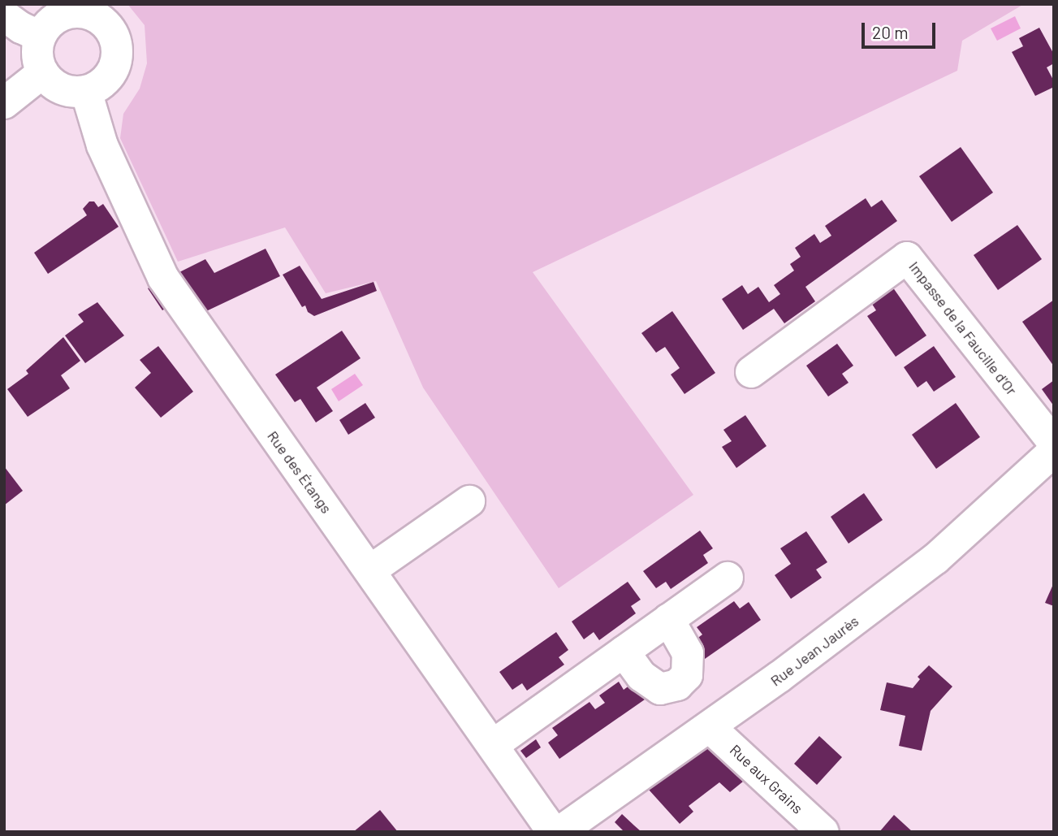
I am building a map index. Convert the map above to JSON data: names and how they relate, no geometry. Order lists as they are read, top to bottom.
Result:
{
  "streets": {
    "street": [
      "Impasse de la Faucille d'Or",
      "Rue des Étangs",
      "Rue Jean Jaurès",
      "Rue aux Grains"
    ]
  },
  "crossings": [
    ["Rue Jean Jaurès", "Rue aux Grains"]
  ],
  "scale_bar": "20 m"
}
